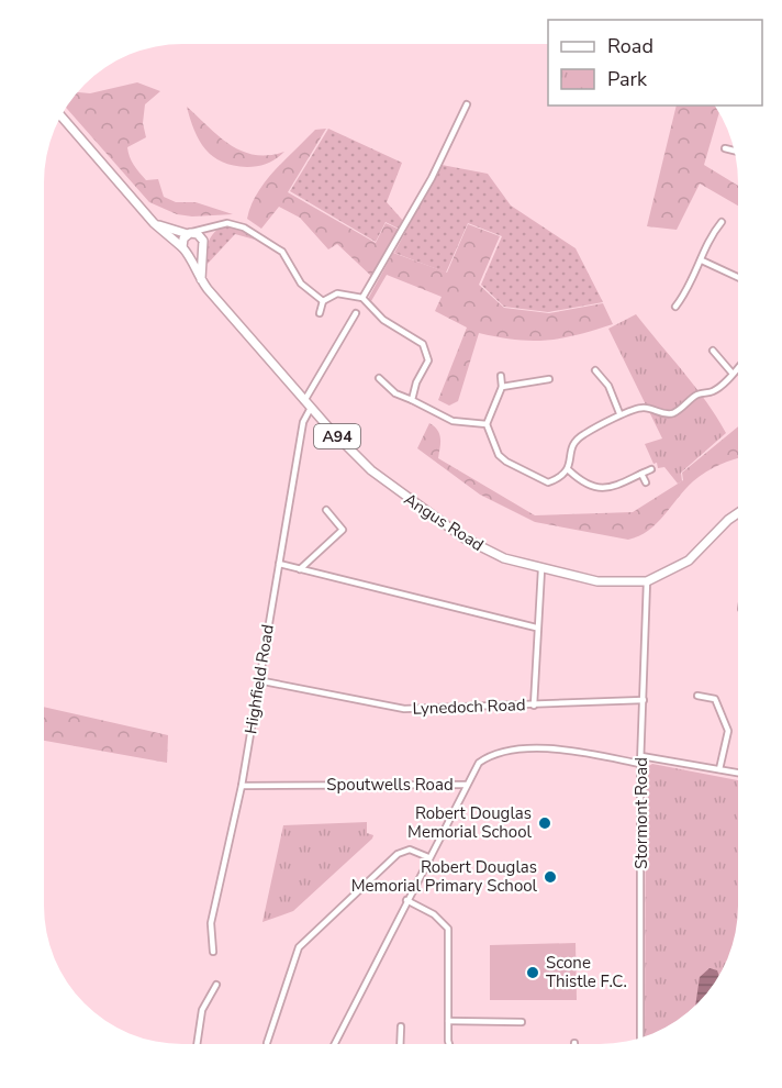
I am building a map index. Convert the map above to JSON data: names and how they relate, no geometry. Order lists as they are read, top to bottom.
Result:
{
  "streets": {
    "main road": ["A94", "Angus Road"],
    "street": [
      "Highfield Road",
      "Lynedoch Road",
      "Spoutwells Road",
      "Stormont Road"
    ]
  },
  "crossings": [
    ["A94", "Angus Road"],
    ["Angus Road", "Highfield Road"],
    ["Angus Road", "Stormont Road"],
    ["Highfield Road", "Lynedoch Road"],
    ["Highfield Road", "Spoutwells Road"],
    ["Lynedoch Road", "Stormont Road"],
    ["Spoutwells Road", "Stormont Road"]
  ],
  "places": ["Robert Douglas Memorial School", "Robert Douglas Memorial Primary School", "Scone Thistle F.C."],
  "legend": ["Road", "Park"]
}
